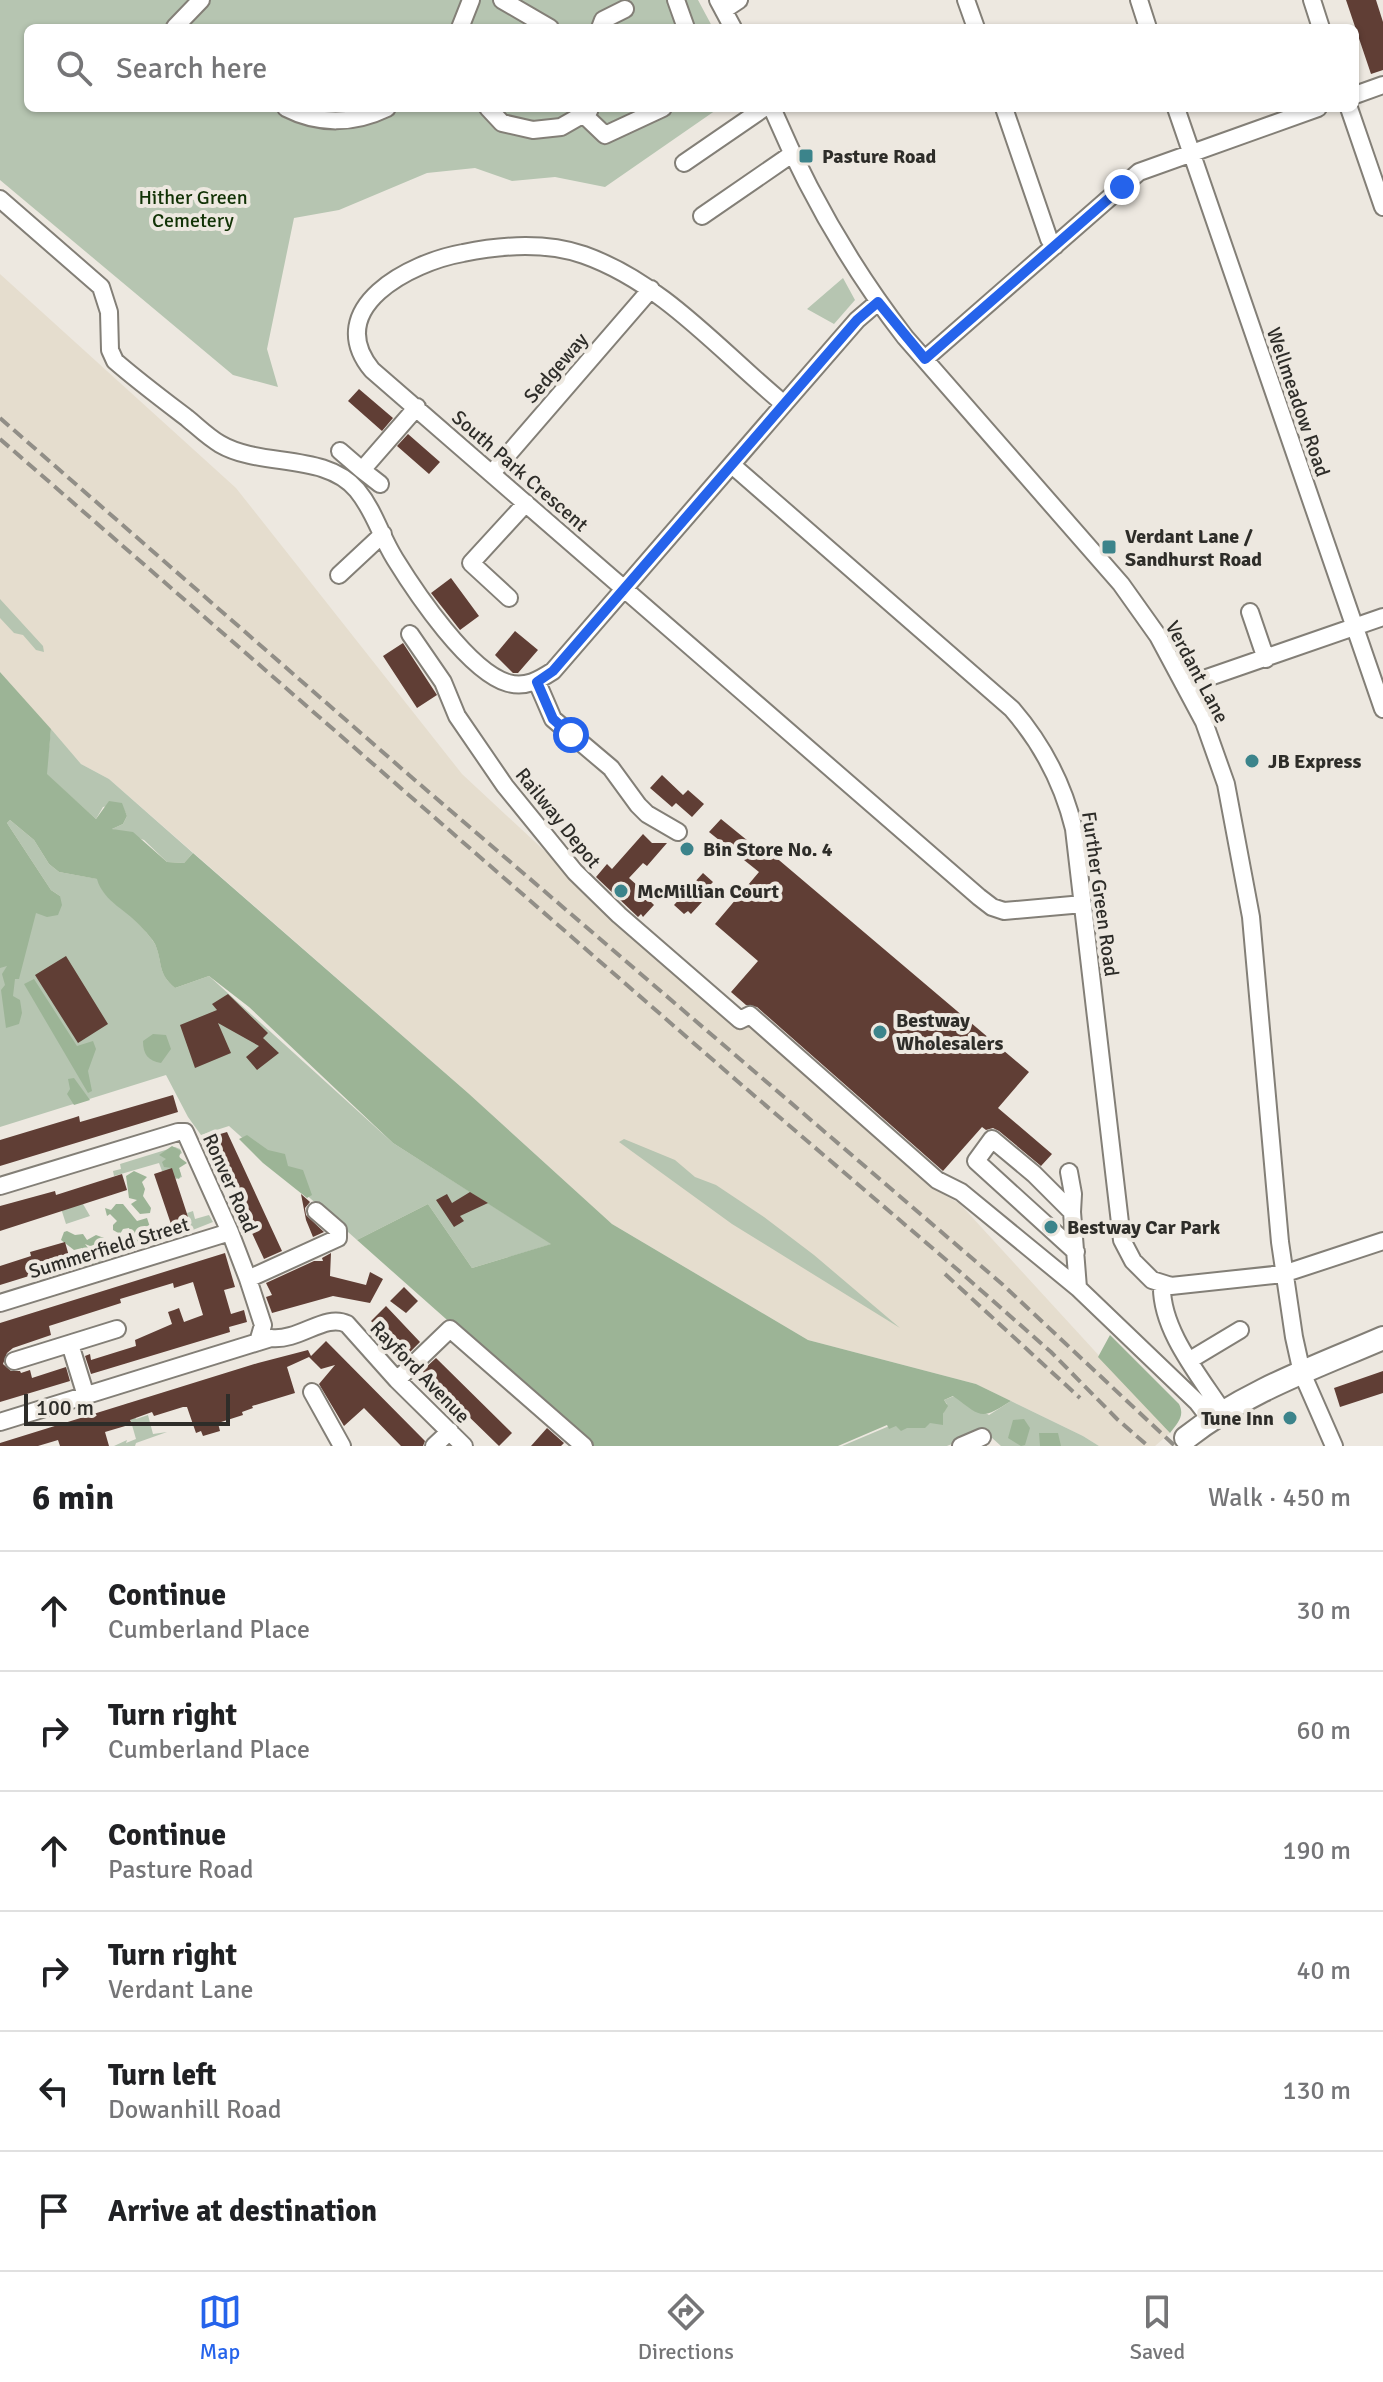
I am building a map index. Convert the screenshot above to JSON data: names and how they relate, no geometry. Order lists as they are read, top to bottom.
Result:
{
  "streets": {
    "street": [
      "Sedgeway",
      "Wellmeadow Road",
      "South Park Crescent",
      "Verdant Lane",
      "Railway Depot",
      "Further Green Road",
      "Ronver Road",
      "Summerfield Street",
      "Rayford Avenue"
    ]
  },
  "crossings": [
    ["Sedgeway", "South Park Crescent"],
    ["South Park Crescent", "Further Green Road"],
    ["Ronver Road", "Summerfield Street"],
    ["Ronver Road", "Rayford Avenue"]
  ],
  "parks": ["Hither Green Cemetery"],
  "places": {
    "transit": ["Pasture Road", "Verdant Lane / Sandhurst Road"],
    "other": [
      "JB Express",
      "Bin Store No. 4",
      "McMillian Court",
      "Bestway Wholesalers",
      "Bestway Car Park",
      "Tune Inn"
    ]
  },
  "scale_bar": "100 m",
  "page": {
    "search": "Search here",
    "scale": "100 m",
    "heading": ["6 min", "Walk · 450 m"],
    "list": [
      ["Continue", "Cumberland Place", "30 m"],
      ["Turn right", "Cumberland Place", "60 m"],
      ["Continue", "Pasture Road", "190 m"],
      ["Turn right", "Verdant Lane", "40 m"],
      ["Turn left", "Dowanhill Road", "130 m"],
      "Arrive at destination"
    ],
    "nav": ["Map", "Directions", "Saved"]
  }
}
